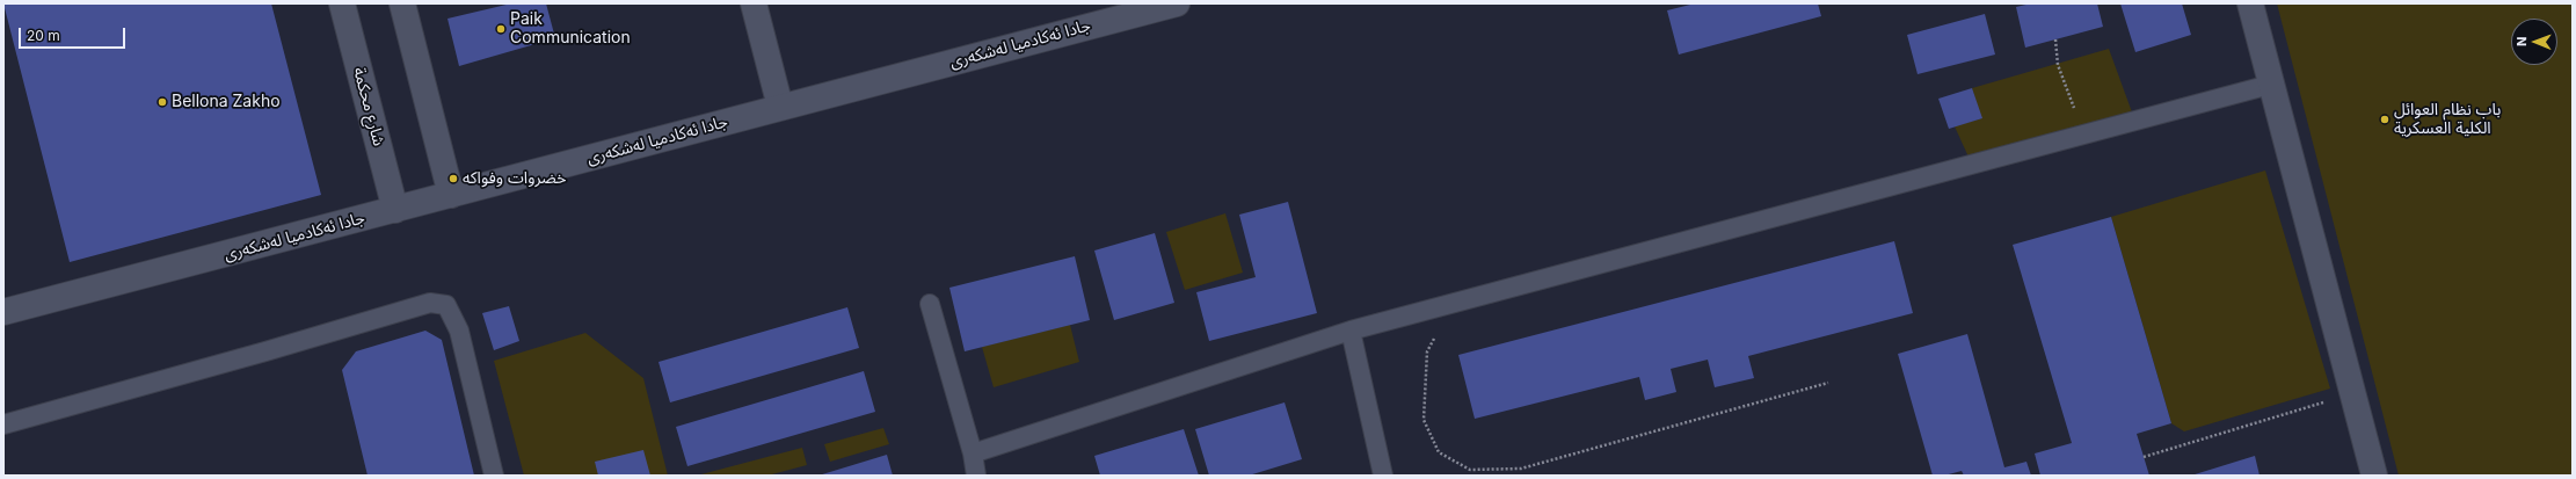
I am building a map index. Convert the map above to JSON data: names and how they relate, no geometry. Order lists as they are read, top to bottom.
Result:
{
  "streets": {
    "main road": ["جادا ئه‌كادميا له‌شكه‌رى", "شارع محكمة"]
  },
  "crossings": [
    ["جادا ئه‌كادميا له‌شكه‌رى", "شارع محكمة"]
  ],
  "places": [
    "Paik Communication",
    "Bellona Zakho",
    "باب نظام العوائل الكلية العسكرية",
    "خضروات وفواكه"
  ],
  "scale_bar": "20 m",
  "north": "left"
}
